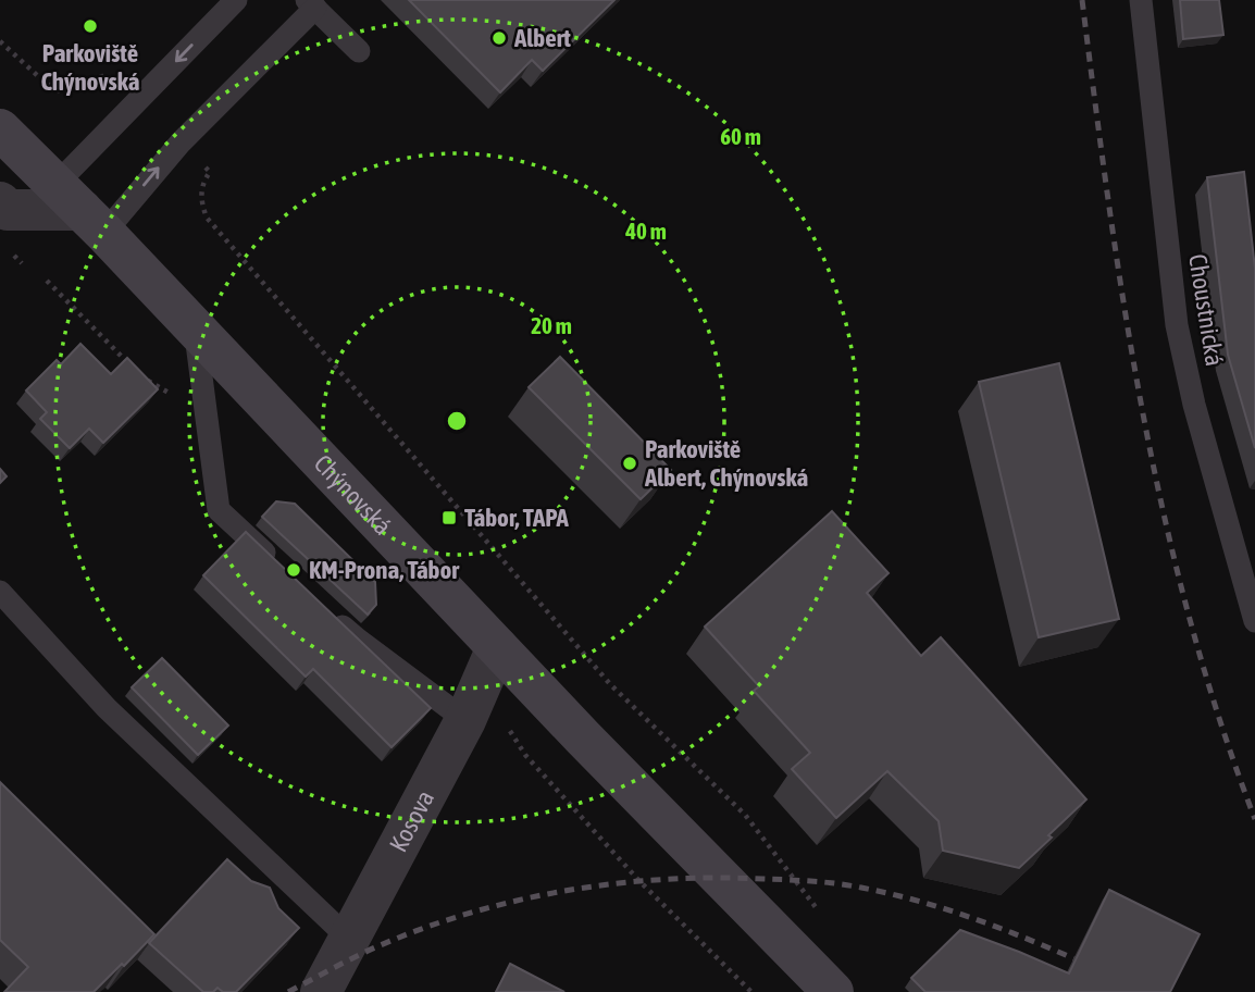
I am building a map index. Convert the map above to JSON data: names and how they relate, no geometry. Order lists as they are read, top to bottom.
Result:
{
  "streets": {
    "main road": ["Chýnovská"],
    "street": ["Kosova"],
    "lane": ["Choustnická"]
  },
  "crossings": [
    ["Chýnovská", "Kosova"]
  ],
  "places": {
    "other": [
      "Parkoviště Chýnovská",
      "Albert",
      "Parkoviště Albert, Chýnovská",
      "KM-Prona, Tábor"
    ],
    "transit": ["Tábor, TAPA"]
  },
  "rings": ["60 m", "40 m", "20 m"]
}
